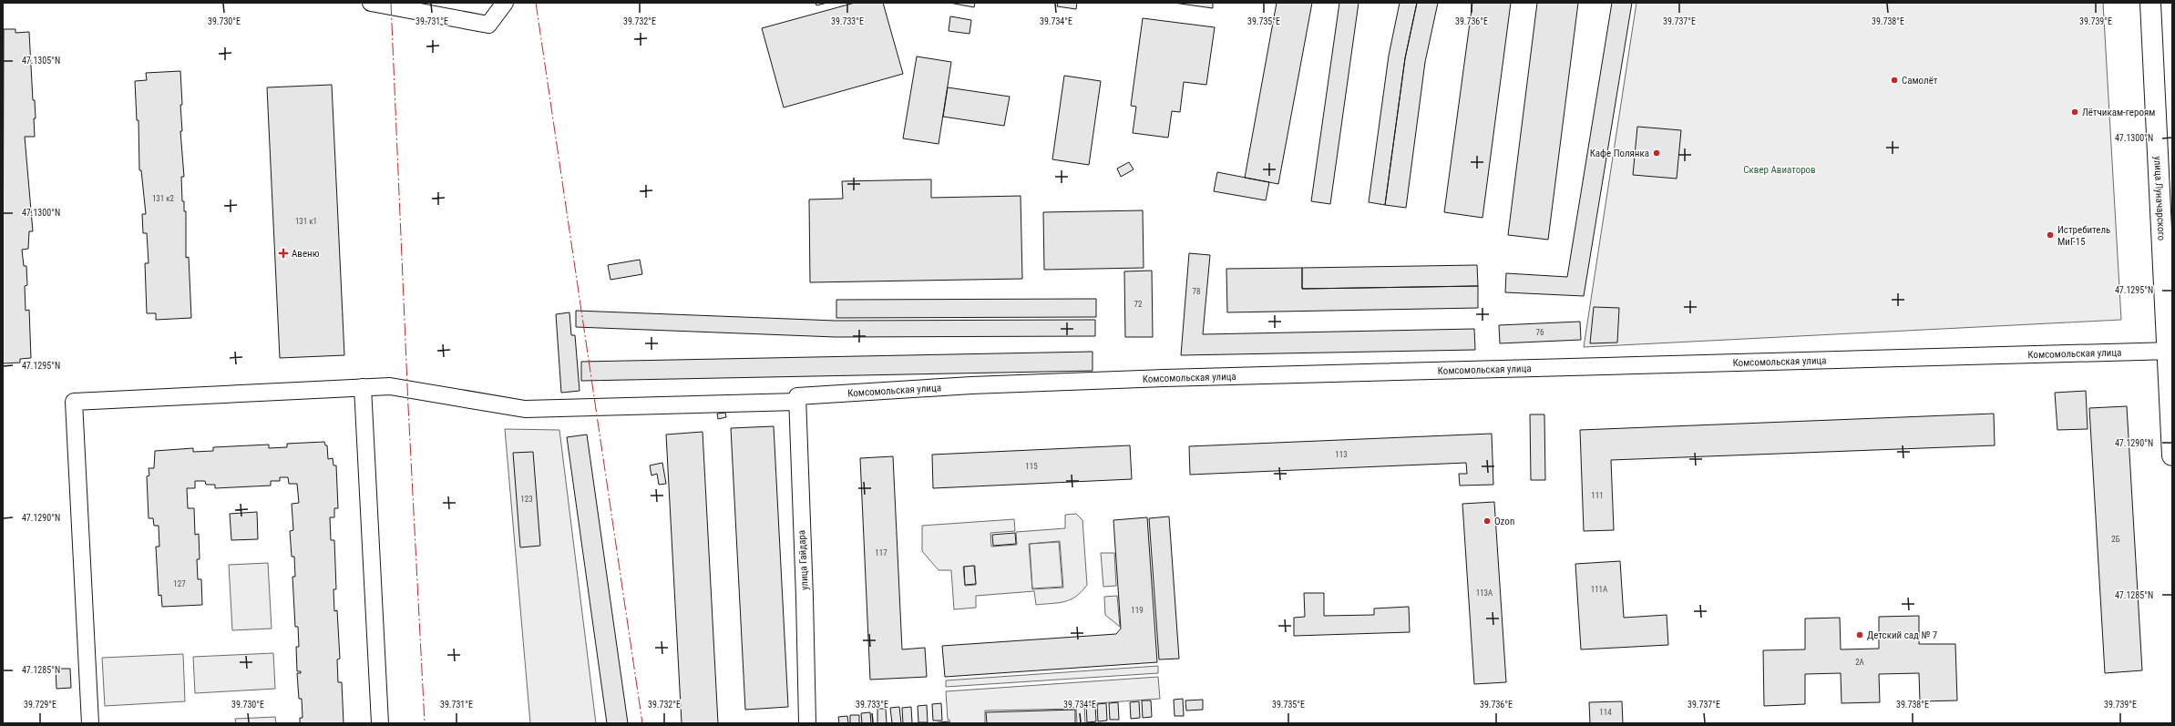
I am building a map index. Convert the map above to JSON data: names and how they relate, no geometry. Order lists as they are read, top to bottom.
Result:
{
  "streets": {
    "street": ["улица Луначарского", "Комсомольская улица", "улица Гайдара"]
  },
  "crossings": [
    ["улица Луначарского", "Комсомольская улица"],
    ["Комсомольская улица", "улица Гайдара"]
  ],
  "parks": ["Сквер Авиаторов"],
  "places": {
    "other": [
      "Самолёт",
      "Лётчикам-героям",
      "Кафе Полянка",
      "Истребитель МиГ-15",
      "Ozon",
      "Детский сад № 7"
    ],
    "health": ["Авеню"]
  },
  "house_numbers": [
    "131 к2",
    "131 к1",
    "78",
    "72",
    "76",
    "113",
    "115",
    "111",
    "123",
    "2Б",
    "117",
    "127",
    "111А",
    "113А",
    "119",
    "2А",
    "114"
  ],
  "coordinates": [
    "39.730°E",
    "39.731°E",
    "39.732°E",
    "39.733°E",
    "39.734°E",
    "39.735°E",
    "39.736°E",
    "39.737°E",
    "39.738°E",
    "39.739°E",
    "47.1305°N",
    "47.1300°N",
    "47.1295°N",
    "47.1290°N",
    "47.1285°N",
    "39.729°E"
  ]
}
